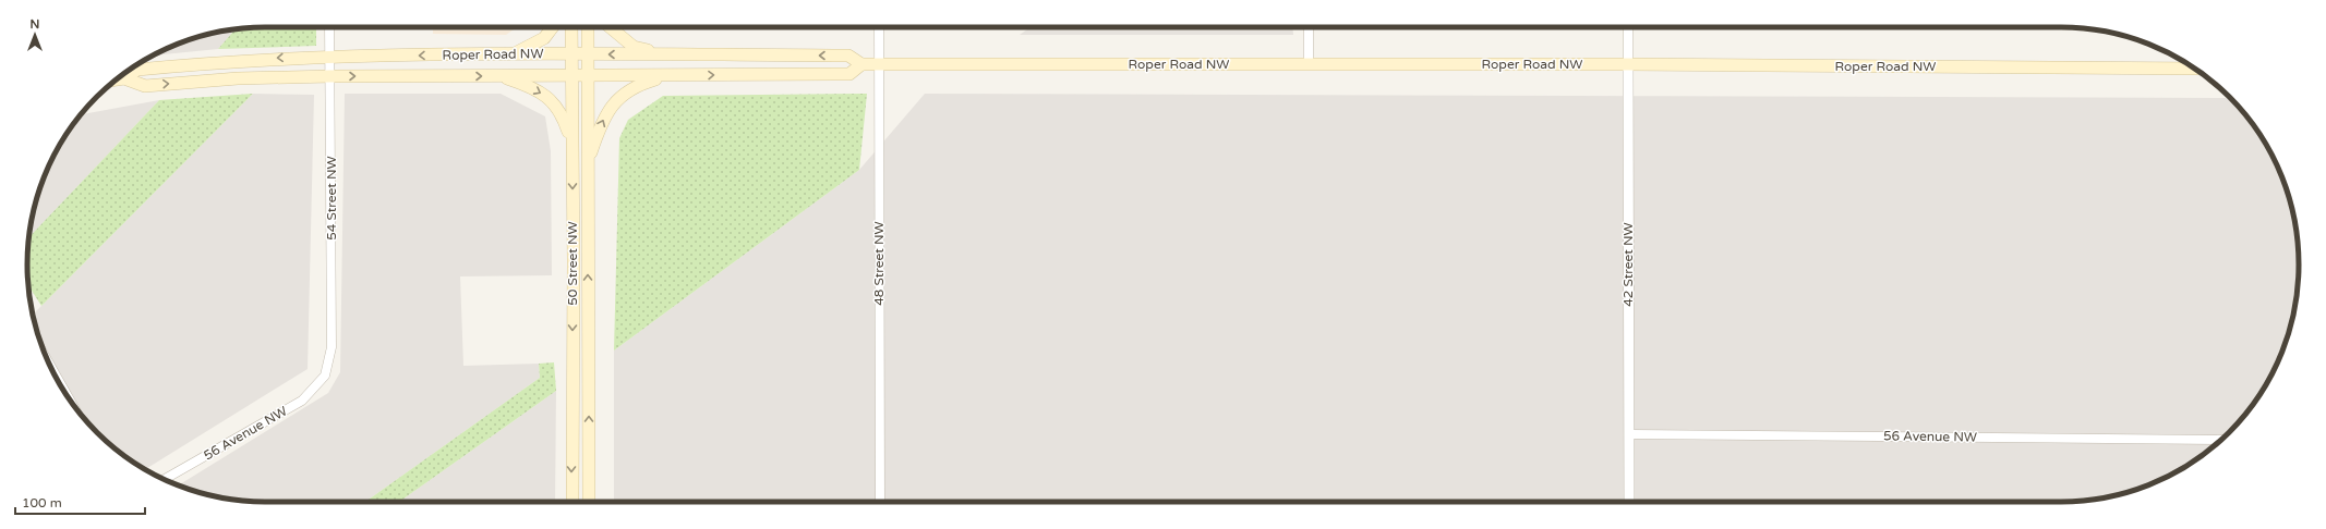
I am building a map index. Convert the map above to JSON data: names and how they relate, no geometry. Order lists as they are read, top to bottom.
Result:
{
  "streets": {
    "main road": ["Roper Road NW", "50 Street NW"],
    "street": [
      "54 Street NW",
      "48 Street NW",
      "42 Street NW",
      "56 Avenue NW"
    ]
  },
  "crossings": [
    ["Roper Road NW", "54 Street NW"],
    ["Roper Road NW", "50 Street NW"],
    ["Roper Road NW", "48 Street NW"],
    ["Roper Road NW", "42 Street NW"],
    ["54 Street NW", "56 Avenue NW"],
    ["42 Street NW", "56 Avenue NW"]
  ],
  "scale_bar": "100 m",
  "north": "top"
}
